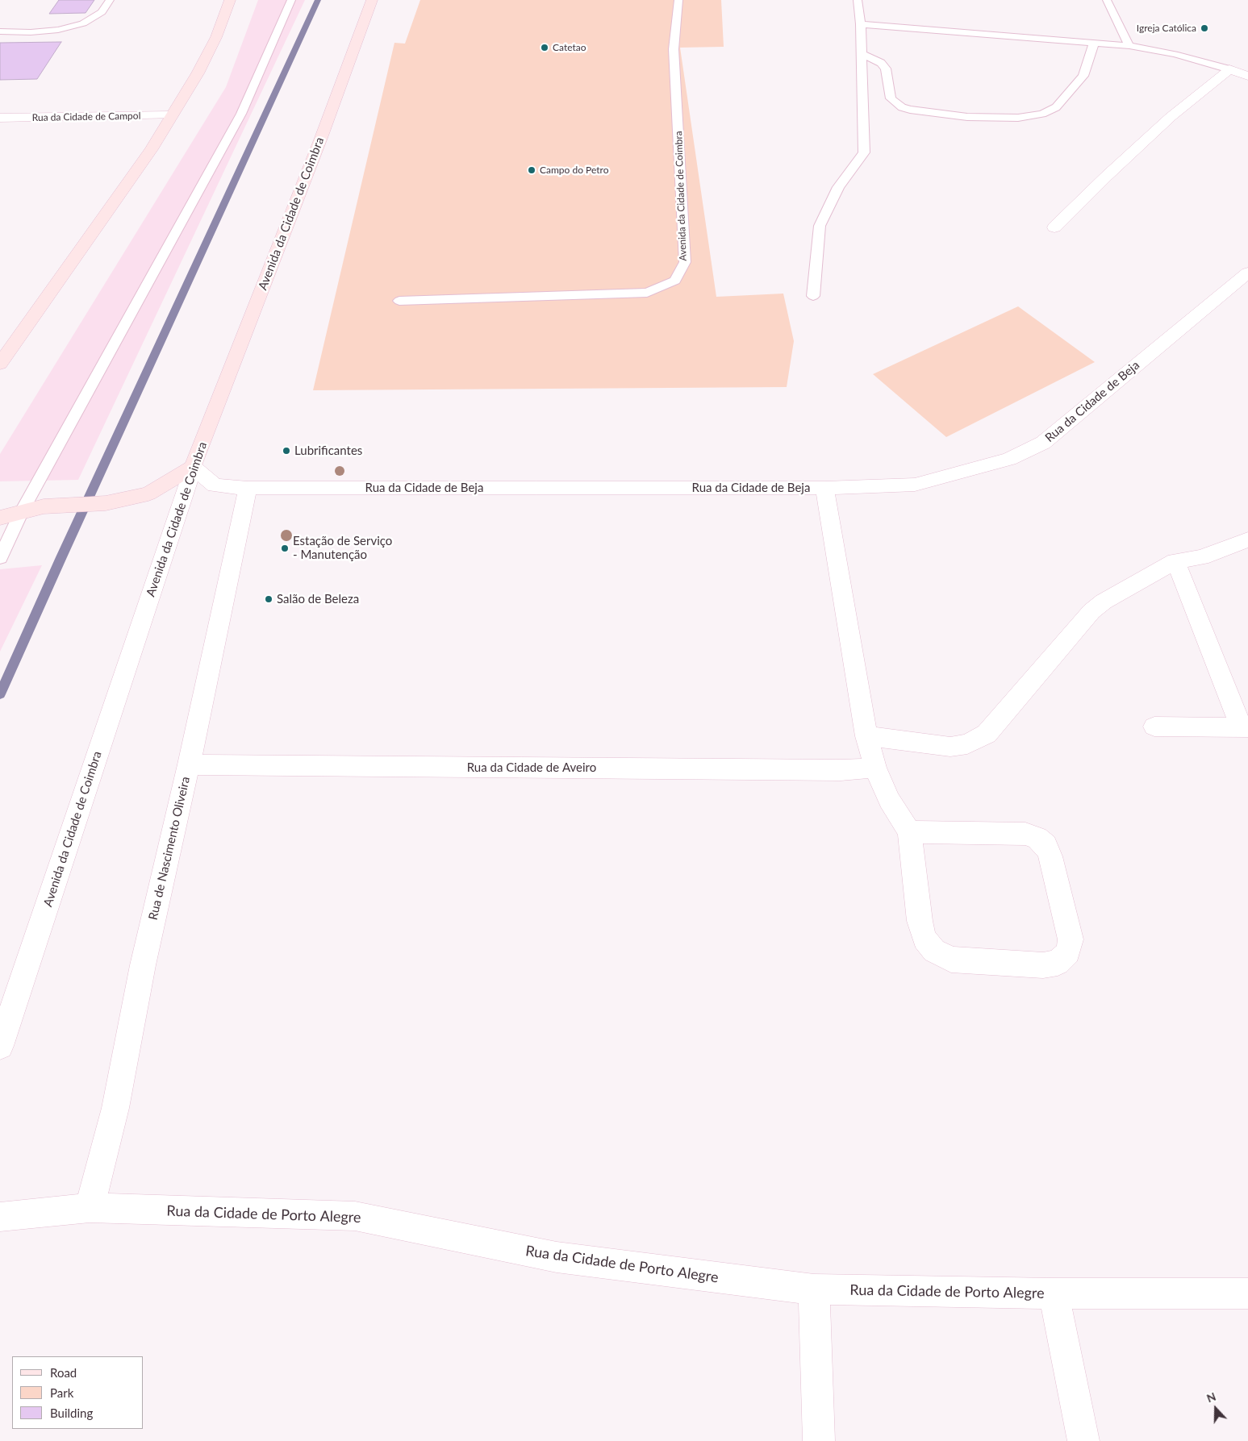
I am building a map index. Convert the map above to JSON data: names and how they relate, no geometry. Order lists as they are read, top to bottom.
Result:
{
  "streets": {
    "main road": ["Avenida da Cidade de Coimbra"],
    "street": [
      "Rua da Cidade de Campol",
      "Rua da Cidade de Beja",
      "Rua da Cidade de Aveiro",
      "Rua de Nascimento Oliveira",
      "Rua da Cidade de Porto Alegre"
    ]
  },
  "crossings": [
    ["Avenida da Cidade de Coimbra", "Rua da Cidade de Beja"],
    ["Rua da Cidade de Beja", "Rua de Nascimento Oliveira"],
    ["Rua da Cidade de Aveiro", "Rua de Nascimento Oliveira"],
    ["Rua de Nascimento Oliveira", "Rua da Cidade de Porto Alegre"]
  ],
  "places": [
    "Igreja Católica",
    "Catetao",
    "Campo do Petro",
    "Lubrificantes",
    "Estação de Serviço - Manutenção",
    "Salão de Beleza"
  ],
  "legend": ["Road", "Park", "Building"],
  "north": "top"
}
